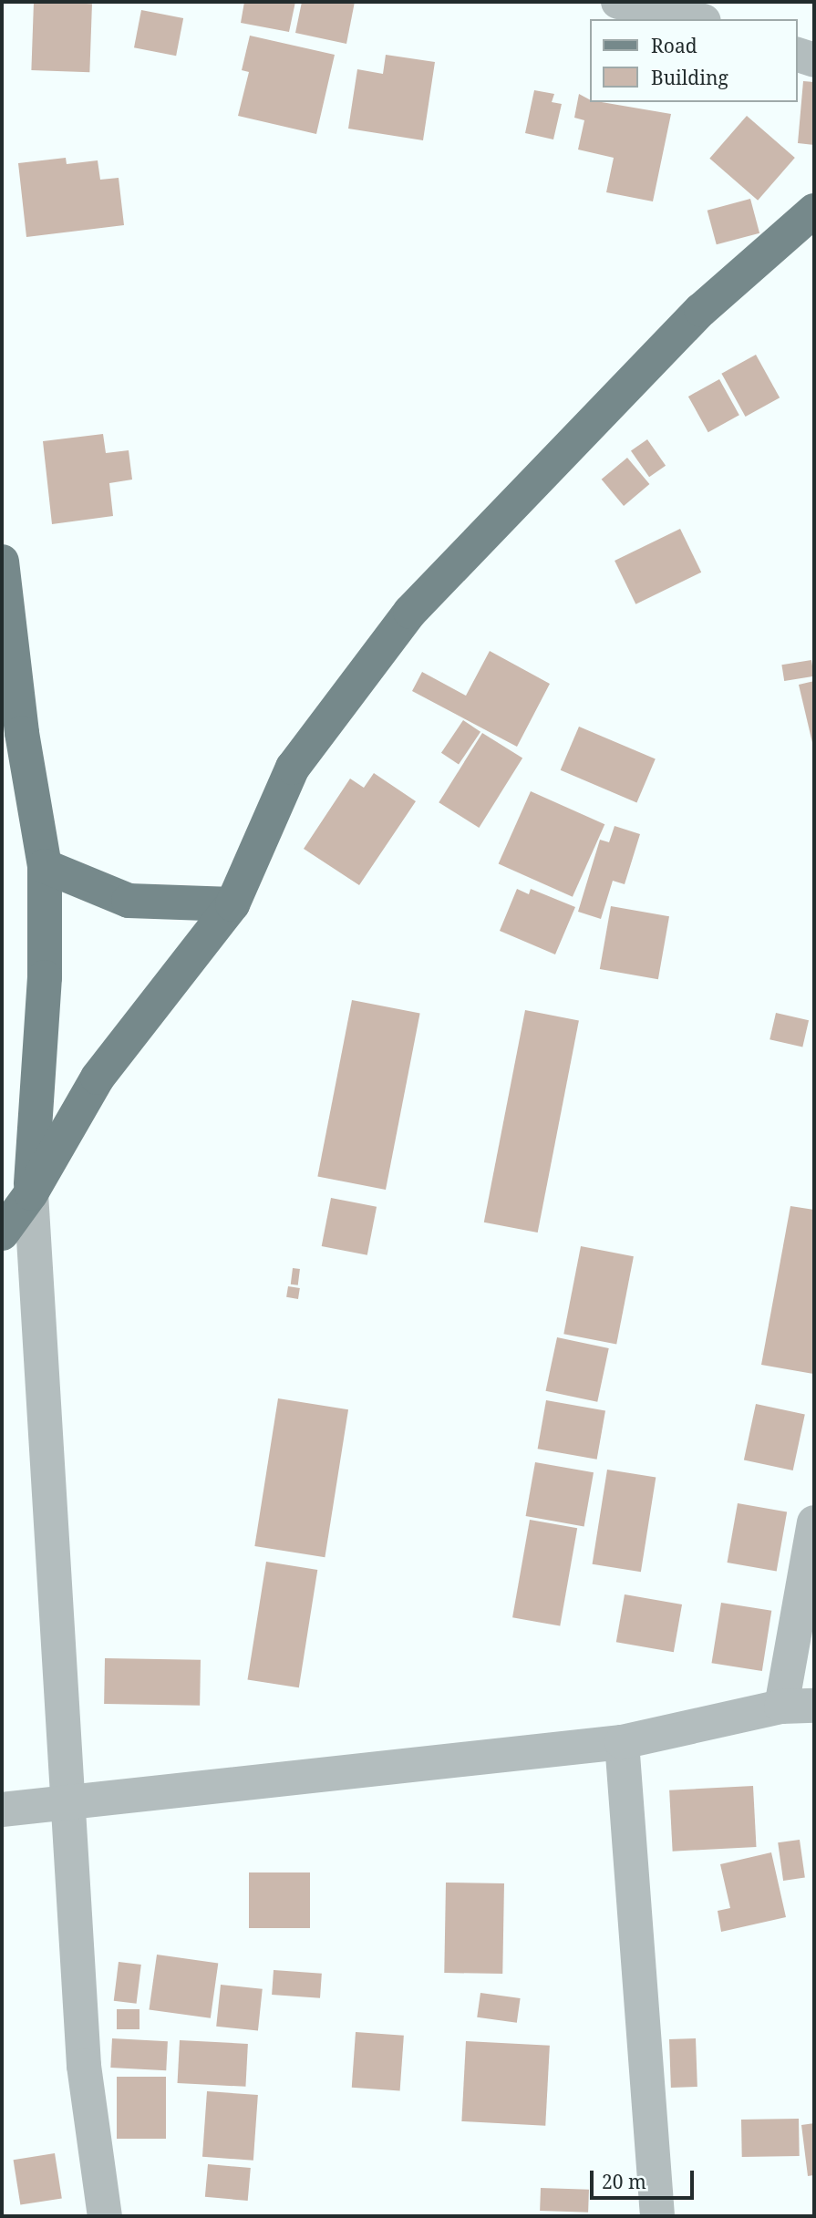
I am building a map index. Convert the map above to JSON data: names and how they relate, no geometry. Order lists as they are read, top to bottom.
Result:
{
  "legend": ["Road", "Building"],
  "scale_bar": "20 m"
}
